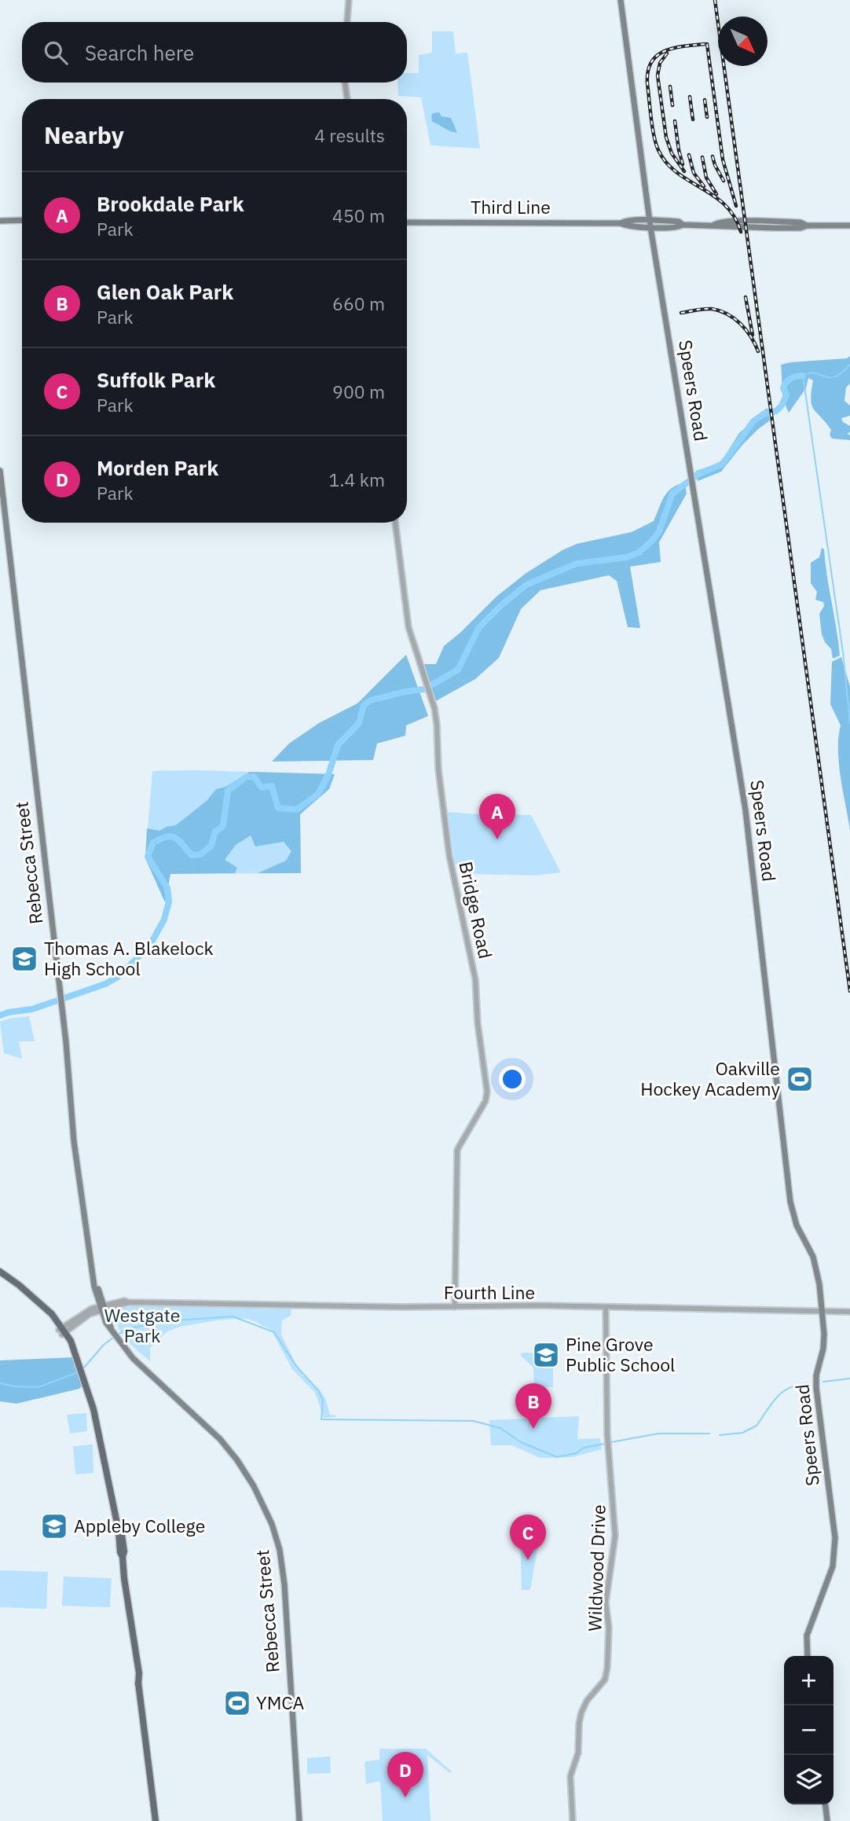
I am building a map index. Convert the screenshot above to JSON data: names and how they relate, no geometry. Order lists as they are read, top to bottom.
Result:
{
  "streets": {
    "main road": ["Third Line", "Speers Road", "Rebecca Street"],
    "street": ["Bridge Road", "Fourth Line", "Wildwood Drive"]
  },
  "crossings": [
    ["Third Line", "Speers Road"],
    ["Speers Road", "Fourth Line"],
    ["Rebecca Street", "Fourth Line"],
    ["Bridge Road", "Fourth Line"],
    ["Fourth Line", "Wildwood Drive"]
  ],
  "parks": ["Westgate Park"],
  "places": {
    "school or university": ["Thomas A. Blakelock High School", "Pine Grove Public School", "Appleby College"],
    "sports": ["Oakville Hockey Academy", "YMCA"]
  },
  "north": "bottom right",
  "page": {
    "search": "Search here",
    "heading": ["Nearby", "4 results"],
    "list": [
      {
        "mark": "A",
        "name": "Brookdale Park",
        "note": "Park",
        "value": "450 m"
      },
      {
        "mark": "B",
        "name": "Glen Oak Park",
        "note": "Park",
        "value": "660 m"
      },
      {
        "mark": "C",
        "name": "Suffolk Park",
        "note": "Park",
        "value": "900 m"
      },
      {
        "mark": "D",
        "name": "Morden Park",
        "note": "Park",
        "value": "1.4 km"
      }
    ],
    "pins": [
      "A",
      "B",
      "C",
      "D"
    ],
    "map_buttons": ["+", "−"]
  }
}
